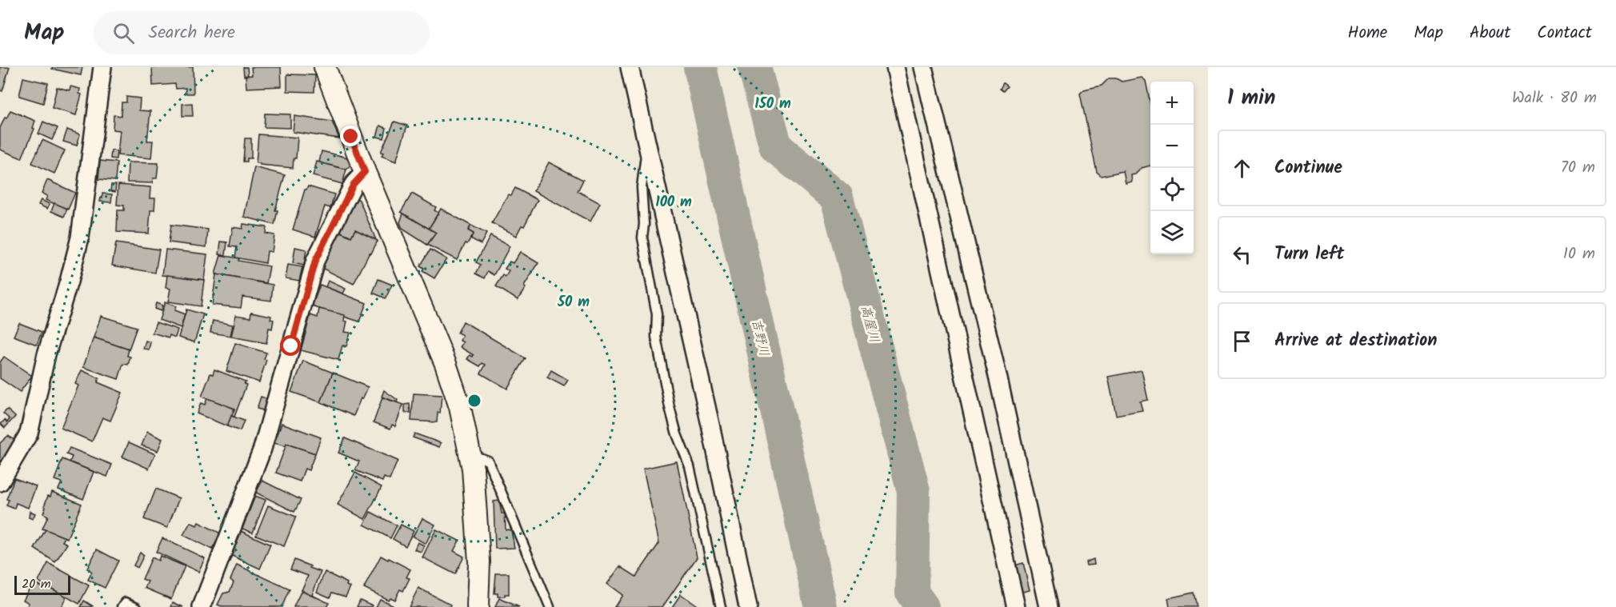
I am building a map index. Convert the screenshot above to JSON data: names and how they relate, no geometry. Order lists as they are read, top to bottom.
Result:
{
  "water": ["高屋川", "吉野川"],
  "scale_bar": "20 m",
  "page": {
    "header": "Map",
    "search": "Search here",
    "nav": [
      "Home",
      "Map",
      "About",
      "Contact"
    ],
    "heading": ["1 min", "Walk · 80 m"],
    "map_buttons": ["+", "−"],
    "list": [
      ["Continue", "70 m"],
      ["Turn left", "10 m"],
      "Arrive at destination"
    ],
    "scale": "20 m"
  },
  "rings": ["150 m", "100 m", "50 m"]
}
